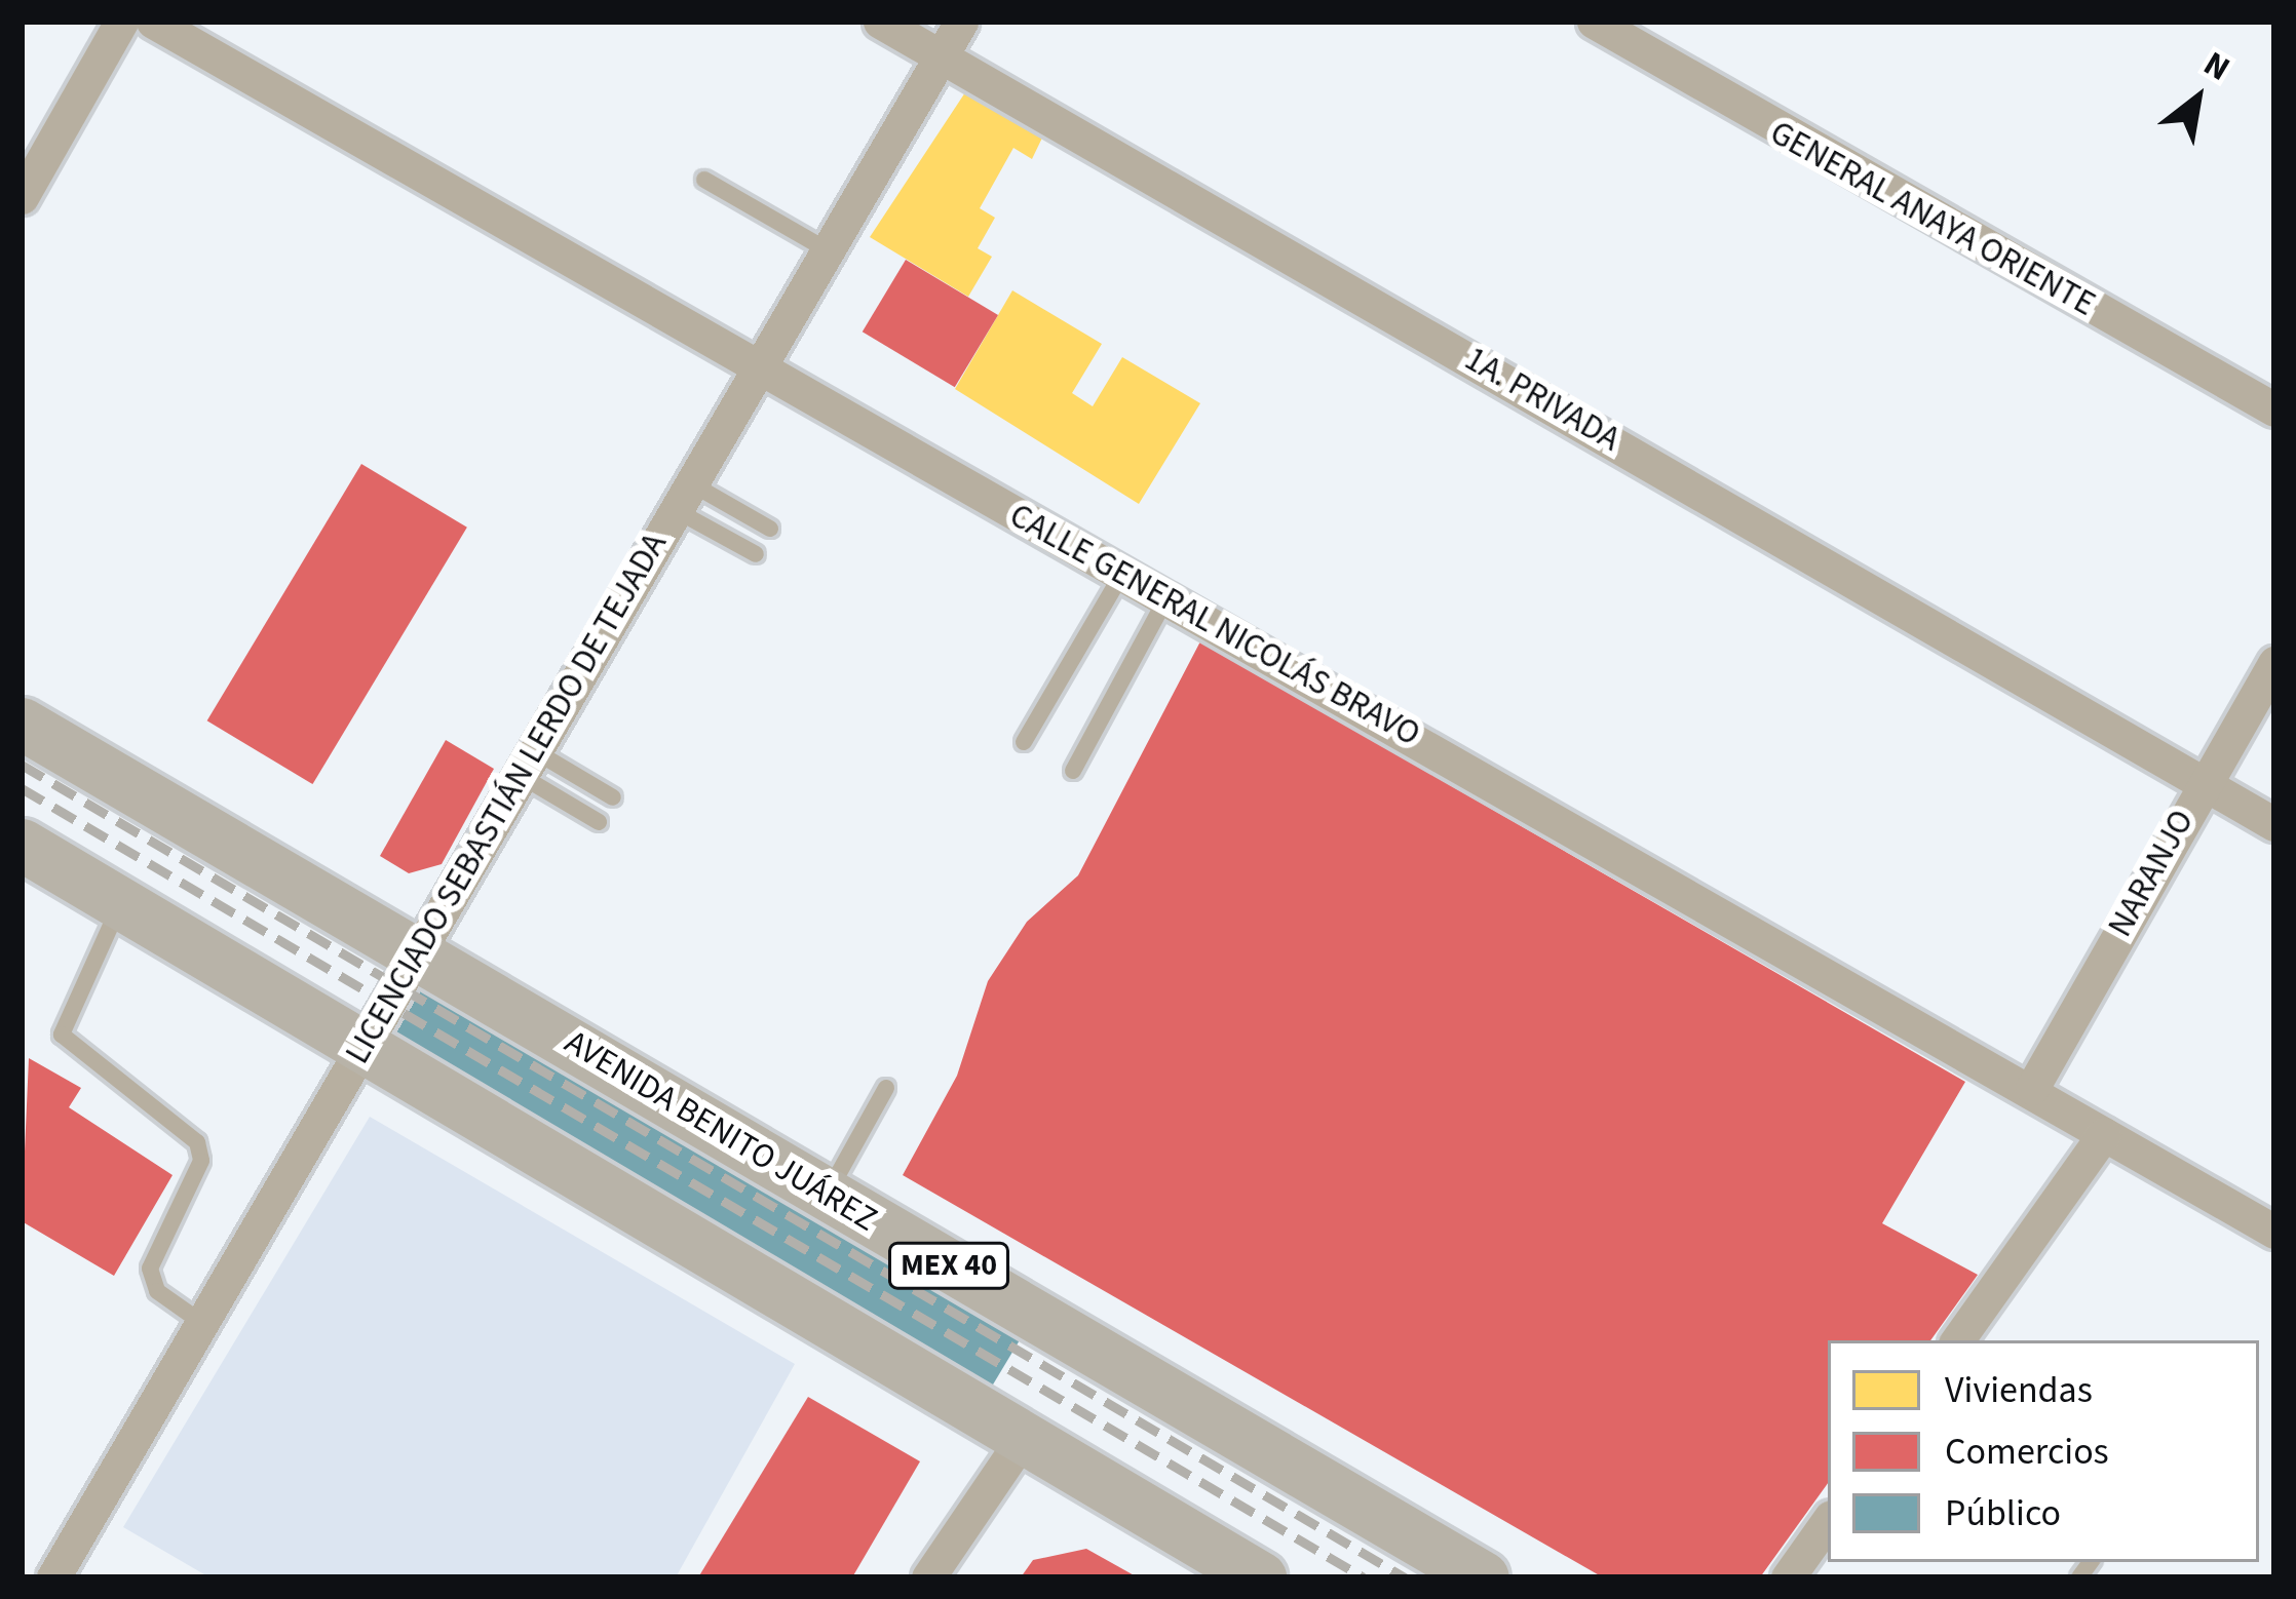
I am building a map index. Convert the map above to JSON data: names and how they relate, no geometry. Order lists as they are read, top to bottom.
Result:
{
  "streets": {
    "main road": ["AVENIDA BENITO JUÁREZ", "MEX 40"],
    "street": [
      "GENERAL ANAYA ORIENTE",
      "1A. PRIVADA",
      "CALLE GENERAL NICOLÁS BRAVO",
      "LICENCIADO SEBASTIÁN LERDO DE TEJADA",
      "NARANJO"
    ]
  },
  "crossings": [
    ["1A. PRIVADA", "LICENCIADO SEBASTIÁN LERDO DE TEJADA"],
    ["1A. PRIVADA", "NARANJO"],
    ["CALLE GENERAL NICOLÁS BRAVO", "LICENCIADO SEBASTIÁN LERDO DE TEJADA"],
    ["CALLE GENERAL NICOLÁS BRAVO", "NARANJO"],
    ["LICENCIADO SEBASTIÁN LERDO DE TEJADA", "AVENIDA BENITO JUÁREZ"]
  ],
  "legend": ["Viviendas", "Comercios", "Público"],
  "north": "top right"
}
